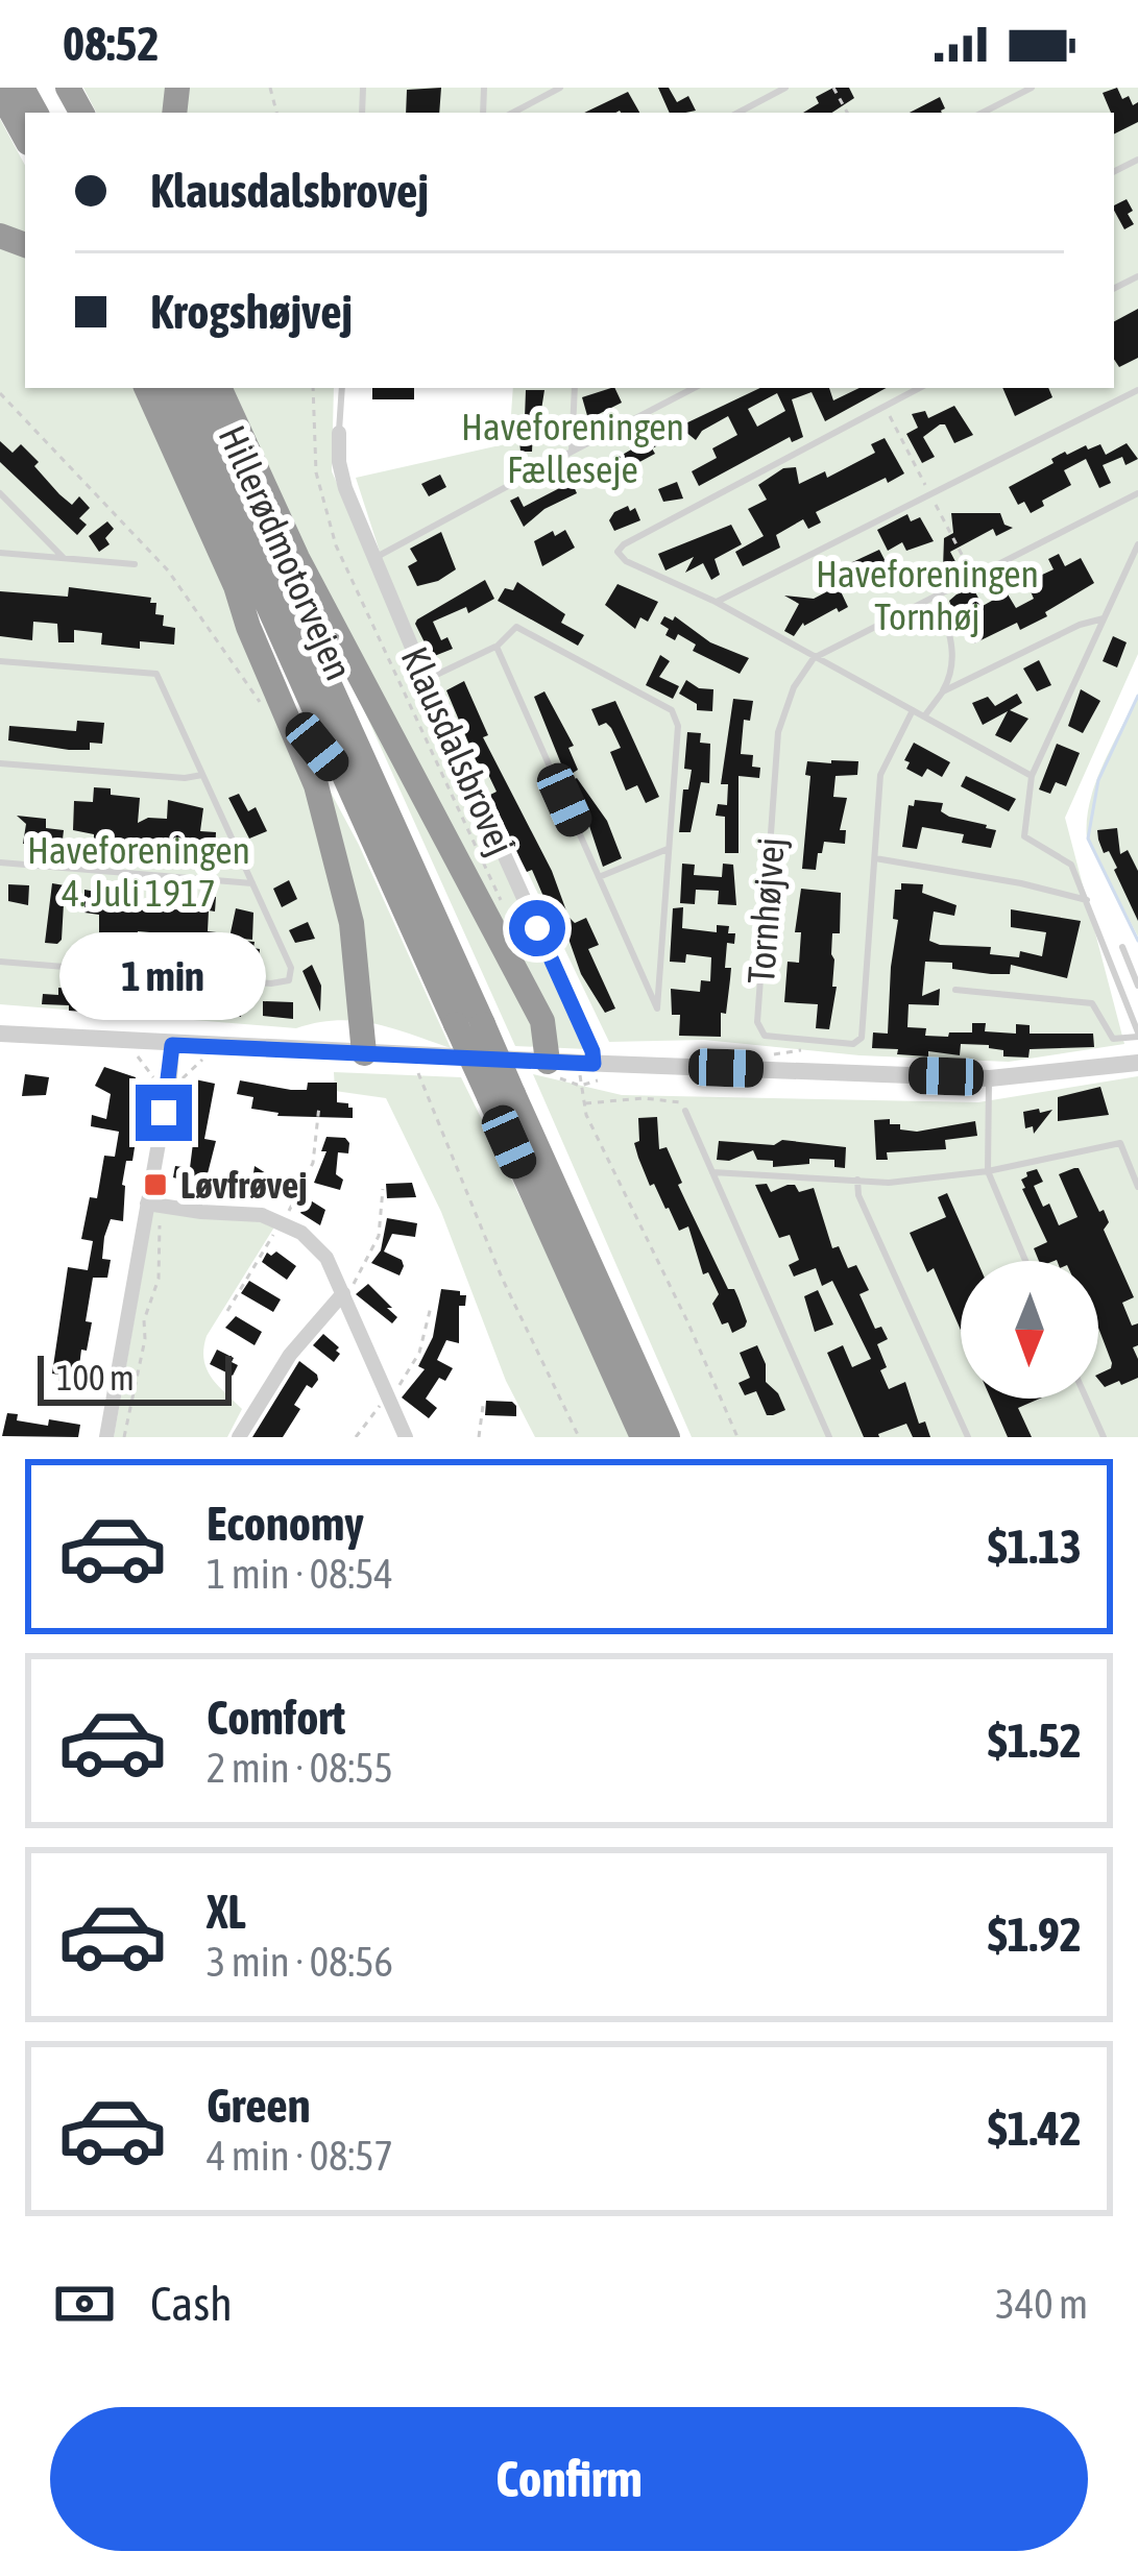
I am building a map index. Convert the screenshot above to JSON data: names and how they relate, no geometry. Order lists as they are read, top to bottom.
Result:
{
  "streets": {
    "highway": ["Hillerødmotorvejen"],
    "street": ["Klausdalsbrovej"],
    "lane": ["Tornhøjvej"]
  },
  "parks": ["Haveforeningen Fælleseje", "Haveforeningen Tornhøj", "Haveforeningen 4. Juli 1917"],
  "places": {
    "transit": ["Løvfrøvej"]
  },
  "scale_bar": "100 m",
  "north": "bottom",
  "page": {
    "status": "08:52",
    "banner": ["Klausdalsbrovej", "Krogshøjvej"],
    "bubble": "1 min",
    "scale": "100 m",
    "list": [
      {
        "name": "Economy",
        "note": "1 min · 08:54",
        "value": "$1.13"
      },
      {
        "name": "Comfort",
        "note": "2 min · 08:55",
        "value": "$1.52"
      },
      {
        "name": "XL",
        "note": "3 min · 08:56",
        "value": "$1.92"
      },
      {
        "name": "Green",
        "note": "4 min · 08:57",
        "value": "$1.42"
      }
    ],
    "pay": ["Cash", "340 m"],
    "buttons": "Confirm"
  }
}
